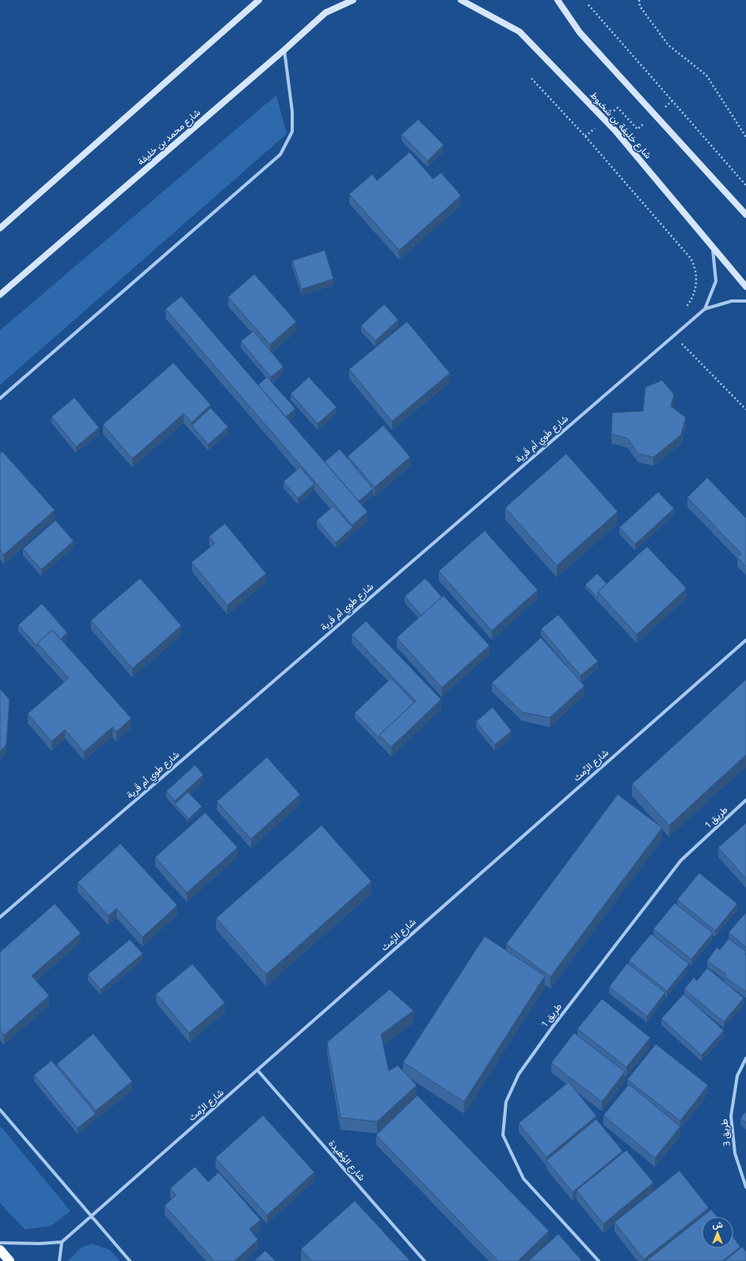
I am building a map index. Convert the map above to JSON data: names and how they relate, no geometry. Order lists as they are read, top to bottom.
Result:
{
  "streets": {
    "main road": ["شارع خليفة بن شخبوط", "شارع محمد بن خليفة"],
    "street": [
      "شارع طَوي أم قَرية",
      "شارع الرِّمث",
      "طريق 1",
      "طريق 3",
      "شارع الوُهَيدة"
    ]
  },
  "crossings": [
    ["شارع خليفة بن شخبوط", "شارع طَوي أم قَرية"],
    ["شارع الرِّمث", "شارع الوُهَيدة"]
  ],
  "north": "top"
}
